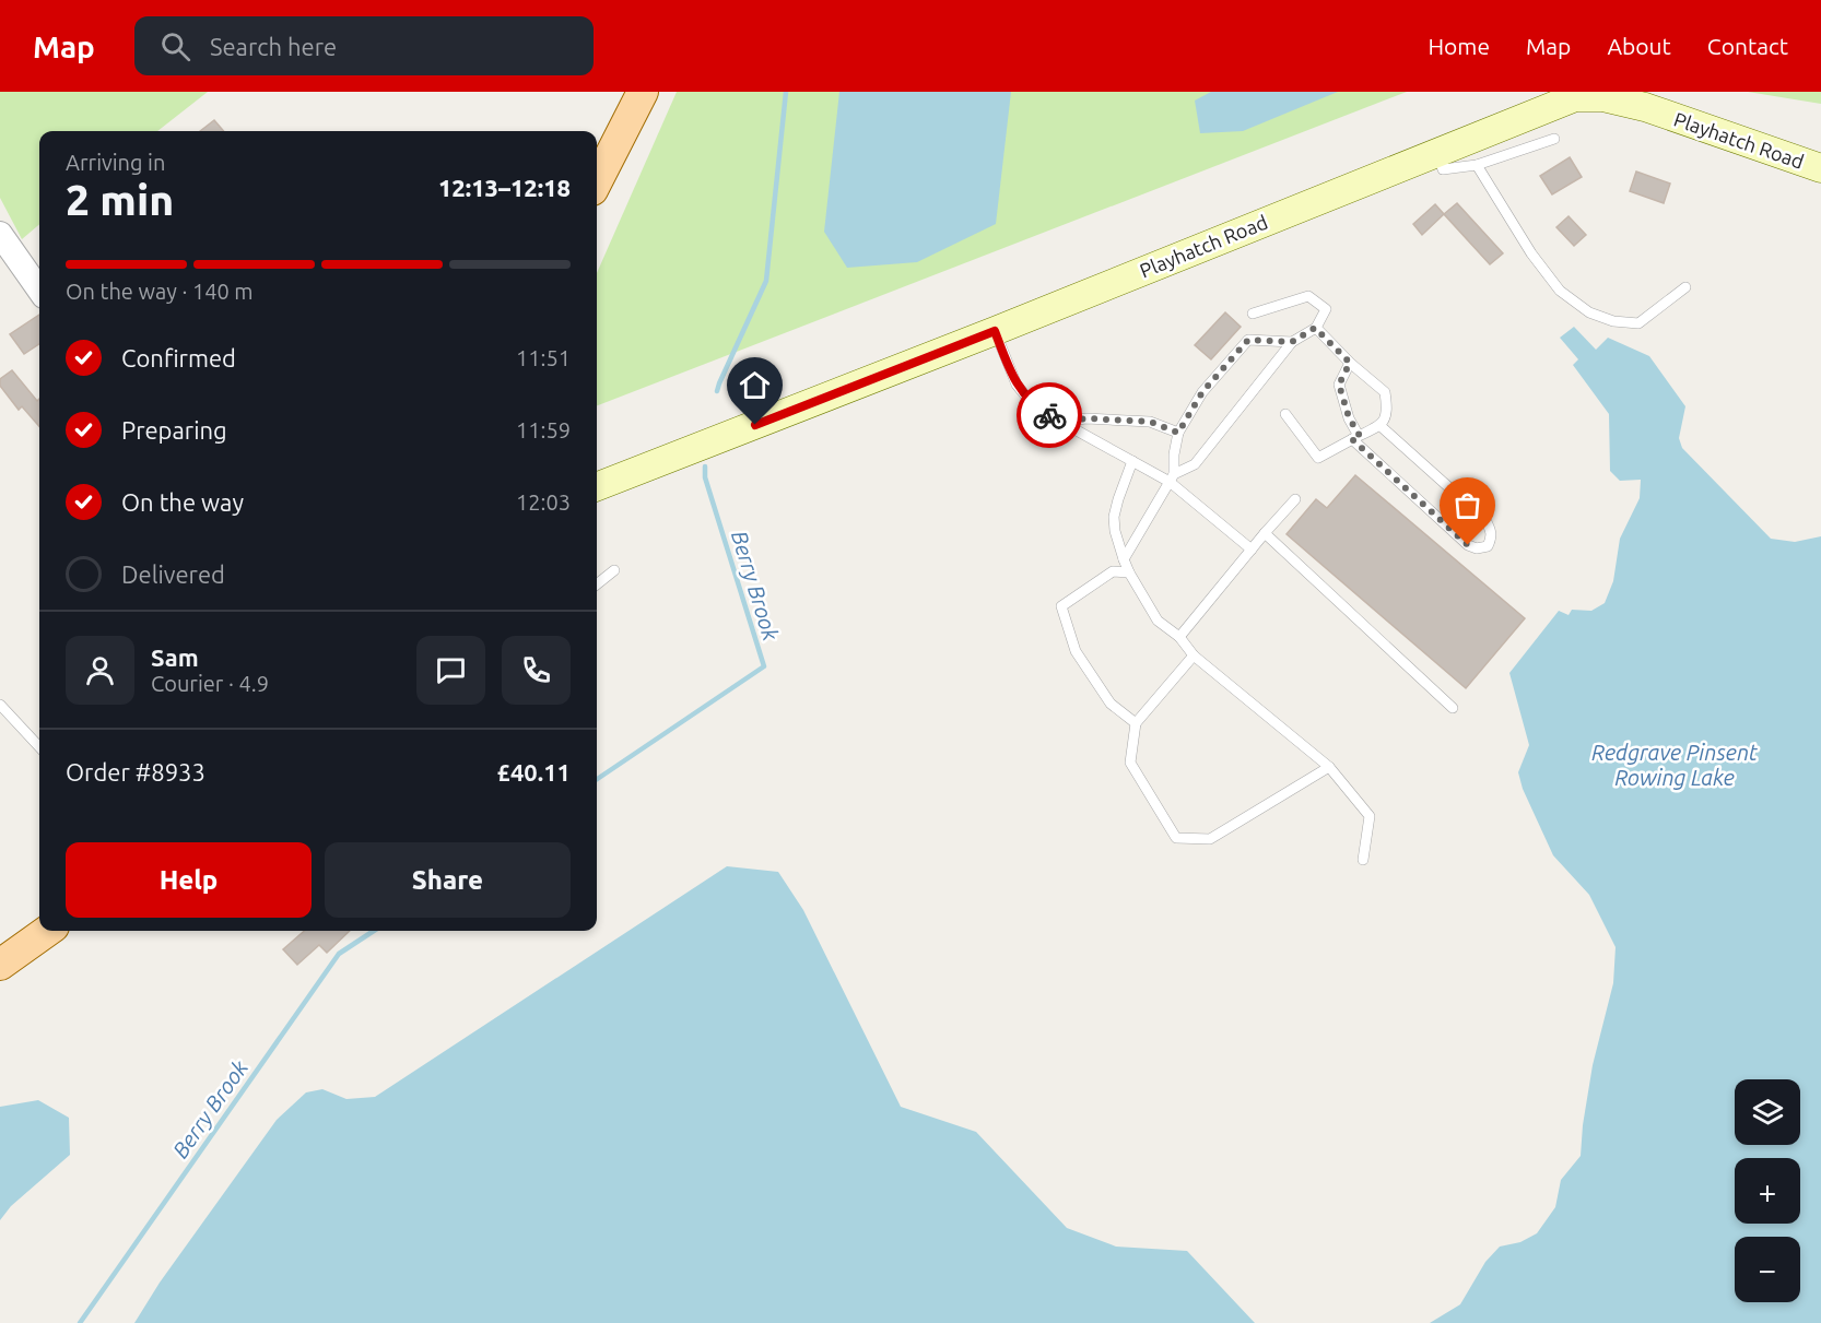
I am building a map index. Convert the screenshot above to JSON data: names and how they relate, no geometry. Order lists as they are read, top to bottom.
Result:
{
  "streets": {
    "main road": ["Playhatch Road"]
  },
  "water": ["Berry Brook", "Redgrave Pinsent Rowing Lake"],
  "page": {
    "header": "Map",
    "search": "Search here",
    "nav": [
      "Home",
      "Map",
      "About",
      "Contact"
    ],
    "heading": ["2 min", "Arriving in", "12:13–12:18"],
    "panel": [
      "Sam",
      "Courier · 4.9",
      "Order #8933",
      "£40.11"
    ],
    "bar": "On the way · 140 m",
    "list": [
      ["Confirmed", "11:51"],
      ["Preparing", "11:59"],
      ["On the way", "12:03"],
      "Delivered"
    ],
    "buttons": ["Help", "Share"],
    "map_buttons": ["+", "−"]
  }
}
